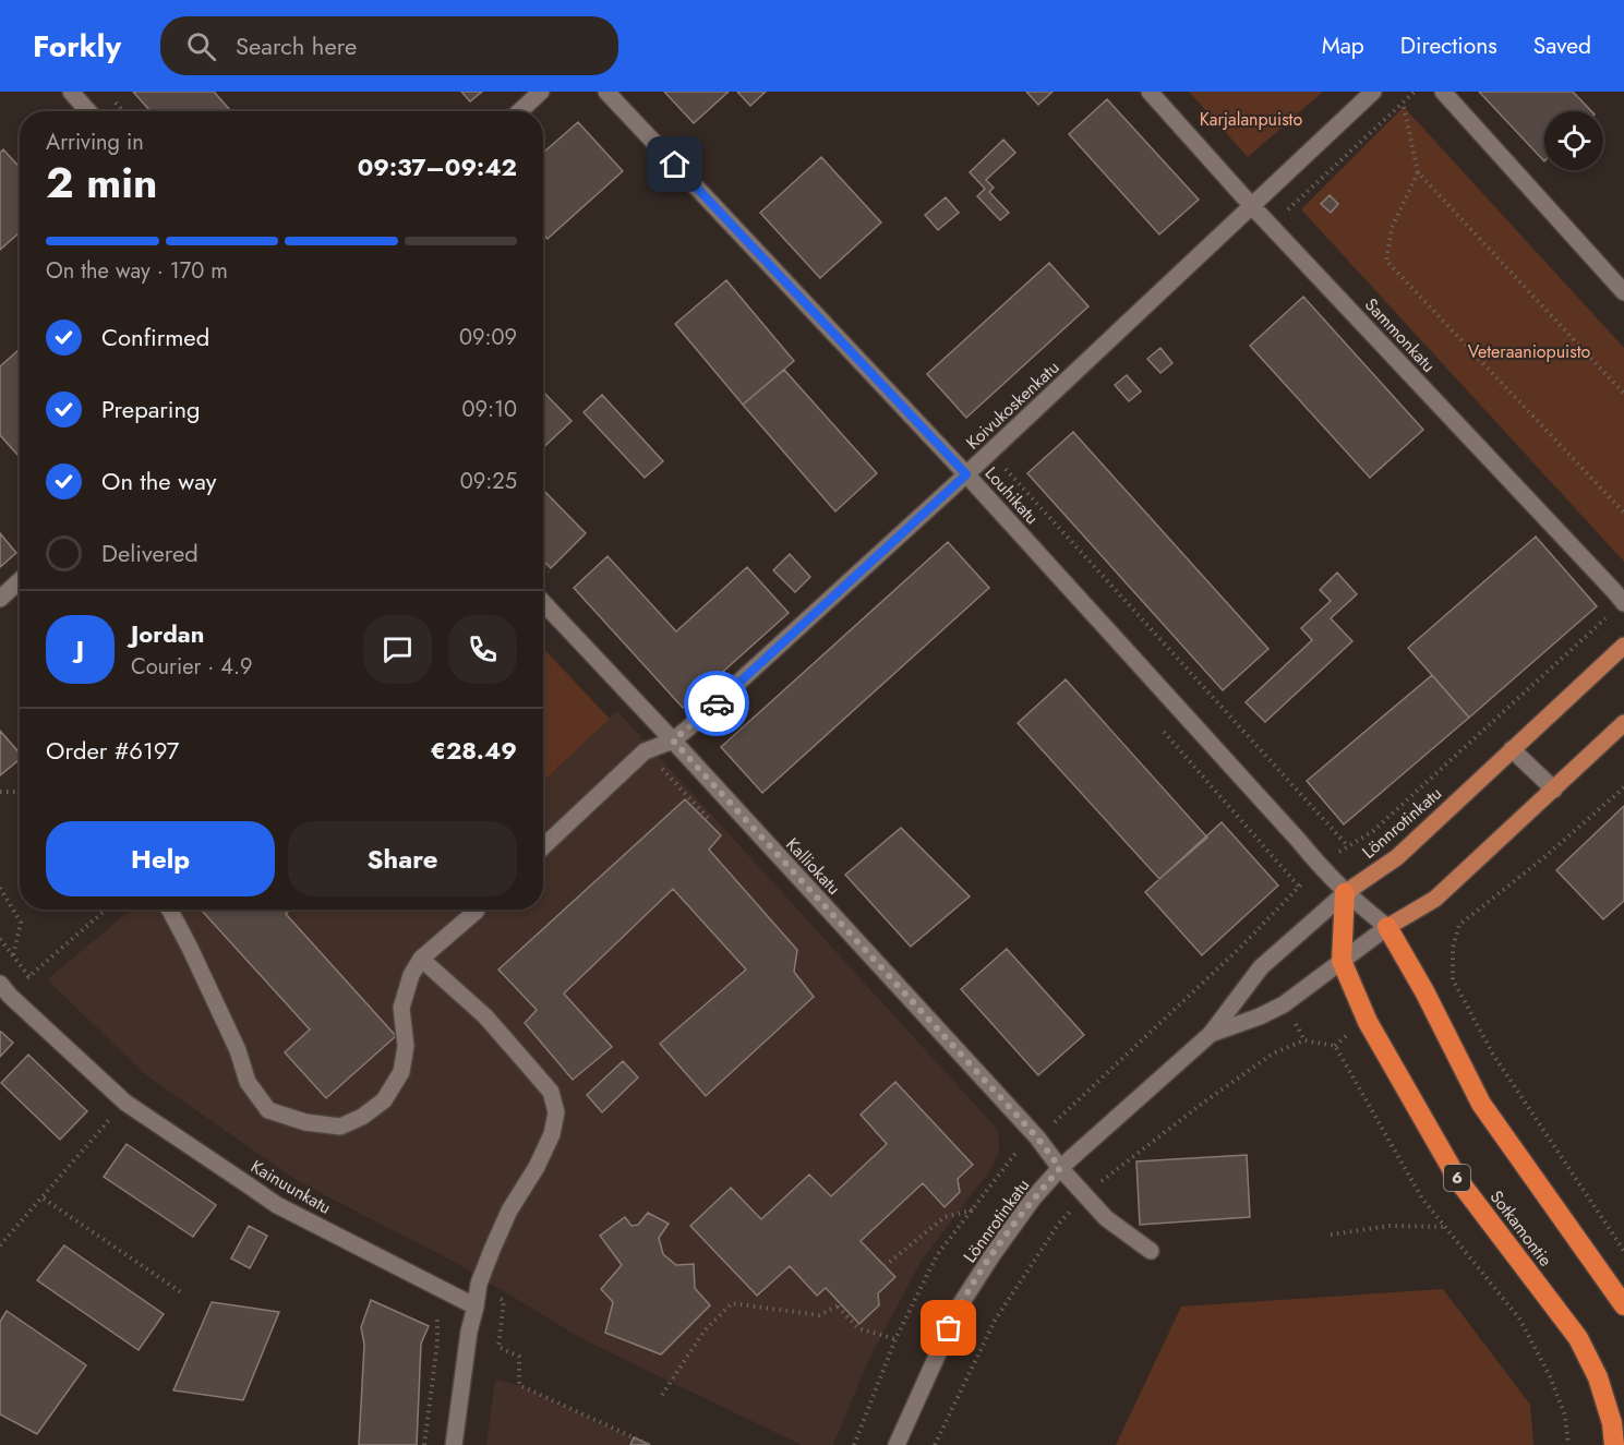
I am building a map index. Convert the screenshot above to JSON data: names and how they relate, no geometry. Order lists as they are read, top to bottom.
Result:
{
  "streets": {
    "highway": ["6", "Sotkamontie"],
    "main road": ["Lönnrotinkatu"],
    "street": [
      "Sammonkatu",
      "Koivukoskenkatu",
      "Louhikatu",
      "Kalliokatu",
      "Kainuunkatu"
    ]
  },
  "crossings": [
    ["Sammonkatu", "Koivukoskenkatu"],
    ["Koivukoskenkatu", "Louhikatu"],
    ["Koivukoskenkatu", "Kalliokatu"],
    ["Louhikatu", "Lönnrotinkatu"],
    ["Louhikatu", "Sotkamontie"],
    ["Lönnrotinkatu", "Kalliokatu"],
    ["Lönnrotinkatu", "Sotkamontie"]
  ],
  "parks": ["Karjalanpuisto", "Veteraaniopuisto"],
  "page": {
    "header": "Forkly",
    "search": "Search here",
    "nav": ["Map", "Directions", "Saved"],
    "heading": ["2 min", "Arriving in", "09:37–09:42"],
    "panel": [
      "Jordan",
      "Courier · 4.9",
      "Order #6197",
      "€28.49"
    ],
    "bar": "On the way · 170 m",
    "list": [
      ["Confirmed", "09:09"],
      ["Preparing", "09:10"],
      ["On the way", "09:25"],
      "Delivered"
    ],
    "round": "J",
    "buttons": ["Help", "Share"]
  }
}
